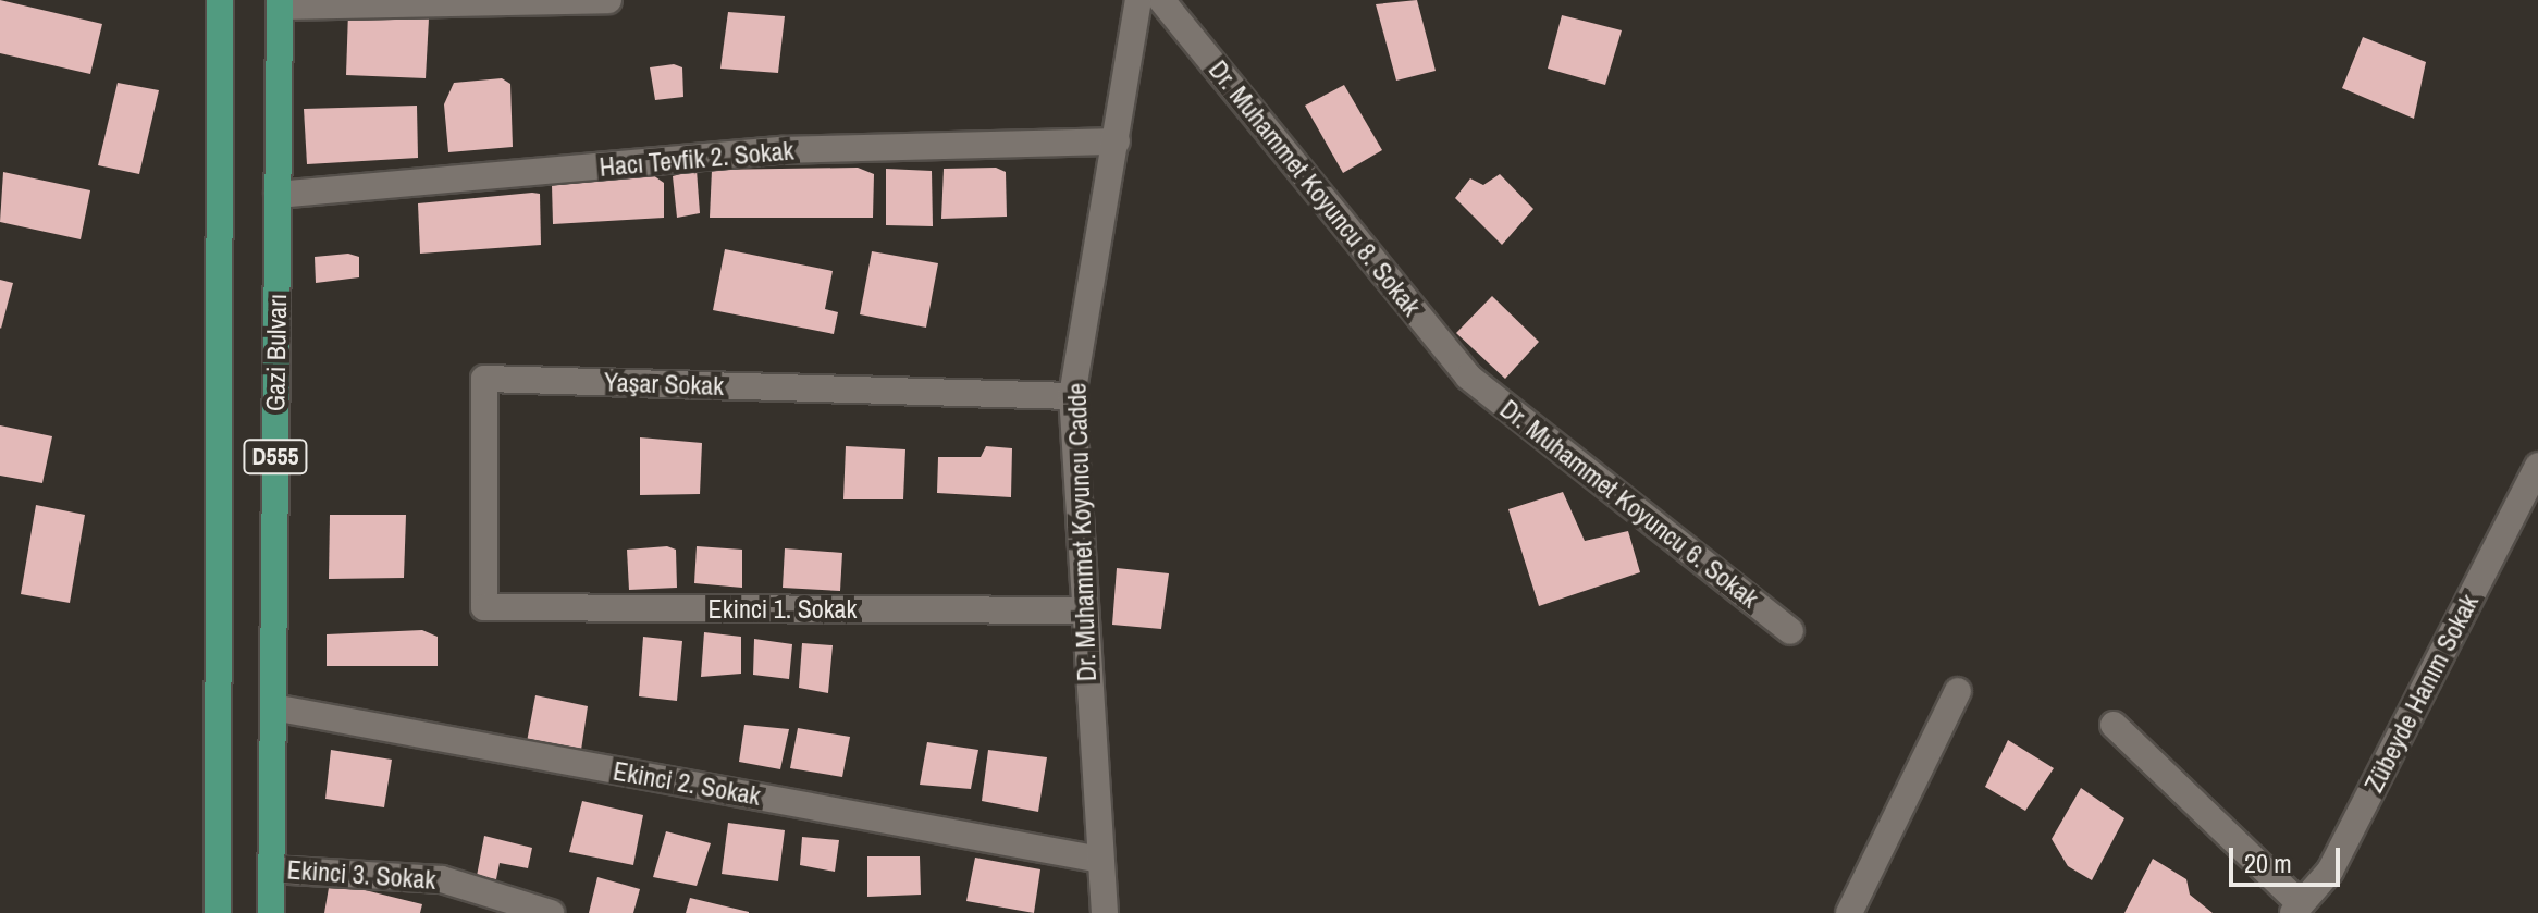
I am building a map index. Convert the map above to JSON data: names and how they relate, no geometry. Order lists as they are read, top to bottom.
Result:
{
  "streets": {
    "main road": ["Gazi Bulvarı", "D555"],
    "street": [
      "Hacı Tevfik 2. Sokak",
      "Dr. Muhammet Koyuncu 8. Sokak",
      "Yaşar Sokak",
      "Dr. Muhammet Koyuncu 6. Sokak",
      "Dr. Muhammet Koyuncu Cadde",
      "Ekinci 1. Sokak",
      "Zübeyde Hanım Sokak",
      "Ekinci 2. Sokak",
      "Ekinci 3. Sokak"
    ]
  },
  "crossings": [
    ["Hacı Tevfik 2. Sokak", "Gazi Bulvarı"],
    ["Hacı Tevfik 2. Sokak", "Dr. Muhammet Koyuncu Cadde"],
    ["Dr. Muhammet Koyuncu 8. Sokak", "Dr. Muhammet Koyuncu 6. Sokak"],
    ["Gazi Bulvarı", "Ekinci 2. Sokak"],
    ["Gazi Bulvarı", "Ekinci 3. Sokak"],
    ["Yaşar Sokak", "Dr. Muhammet Koyuncu Cadde"],
    ["Yaşar Sokak", "Ekinci 1. Sokak"],
    ["Dr. Muhammet Koyuncu Cadde", "Ekinci 1. Sokak"],
    ["Dr. Muhammet Koyuncu Cadde", "Ekinci 2. Sokak"]
  ],
  "scale_bar": "20 m"
}
